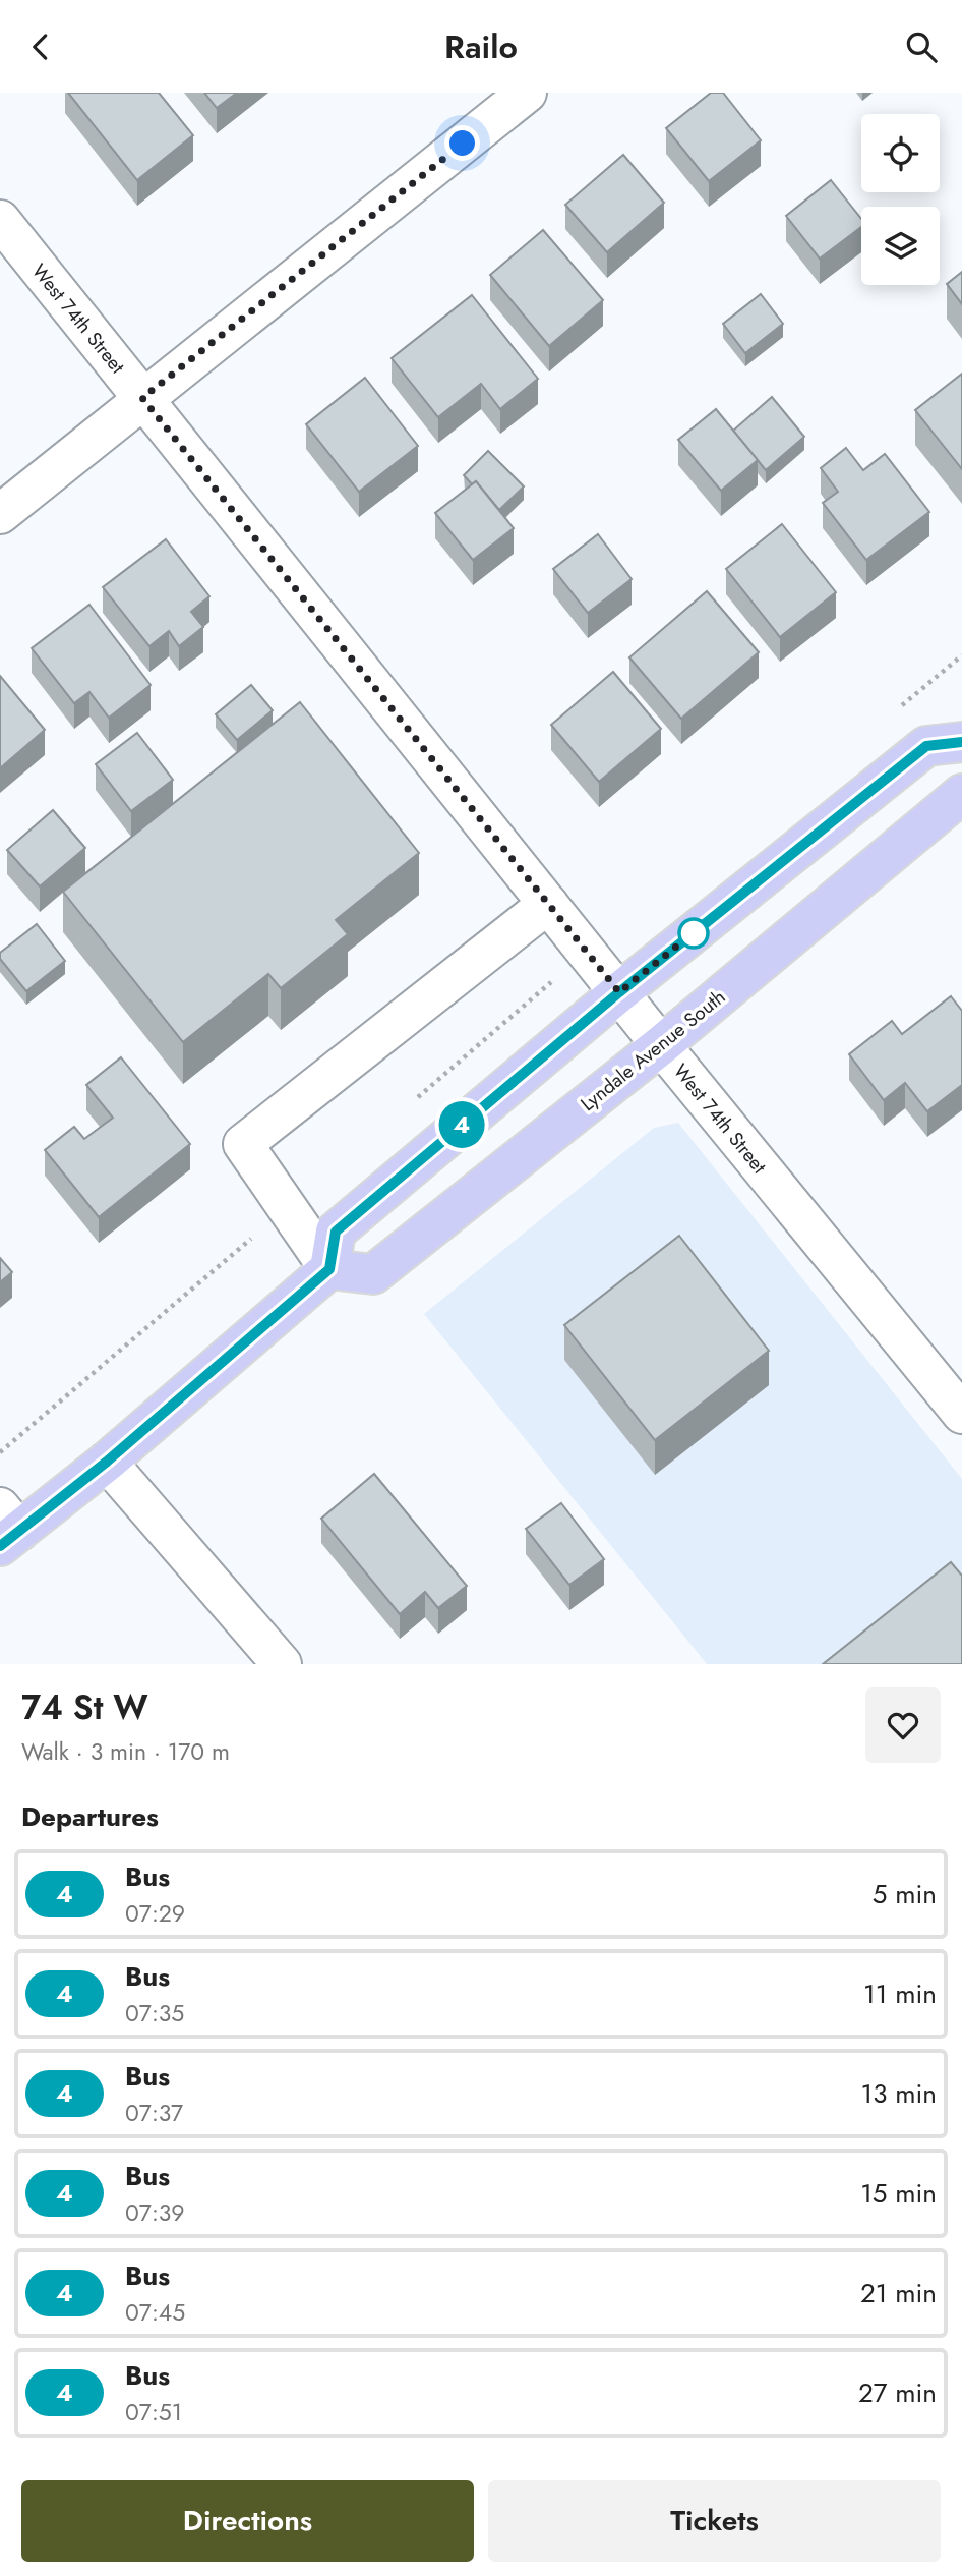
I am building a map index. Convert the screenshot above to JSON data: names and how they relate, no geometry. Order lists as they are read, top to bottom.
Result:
{
  "streets": {
    "main road": ["Lyndale Avenue South"],
    "street": ["West 74th Street"]
  },
  "crossings": [
    ["West 74th Street", "Lyndale Avenue South"]
  ],
  "lines": ["bus line 4"],
  "page": {
    "header": "Railo",
    "on_map": "4",
    "heading": [
      ["74 St W", "Walk · 3 min · 170 m"],
      "Departures"
    ],
    "list": [
      {
        "mark": "4",
        "name": "Bus",
        "note": "07:29",
        "value": "5 min"
      },
      {
        "mark": "4",
        "name": "Bus",
        "note": "07:35",
        "value": "11 min"
      },
      {
        "mark": "4",
        "name": "Bus",
        "note": "07:37",
        "value": "13 min"
      },
      {
        "mark": "4",
        "name": "Bus",
        "note": "07:39",
        "value": "15 min"
      },
      {
        "mark": "4",
        "name": "Bus",
        "note": "07:45",
        "value": "21 min"
      },
      {
        "mark": "4",
        "name": "Bus",
        "note": "07:51",
        "value": "27 min"
      }
    ],
    "buttons": ["Directions", "Tickets"]
  }
}
